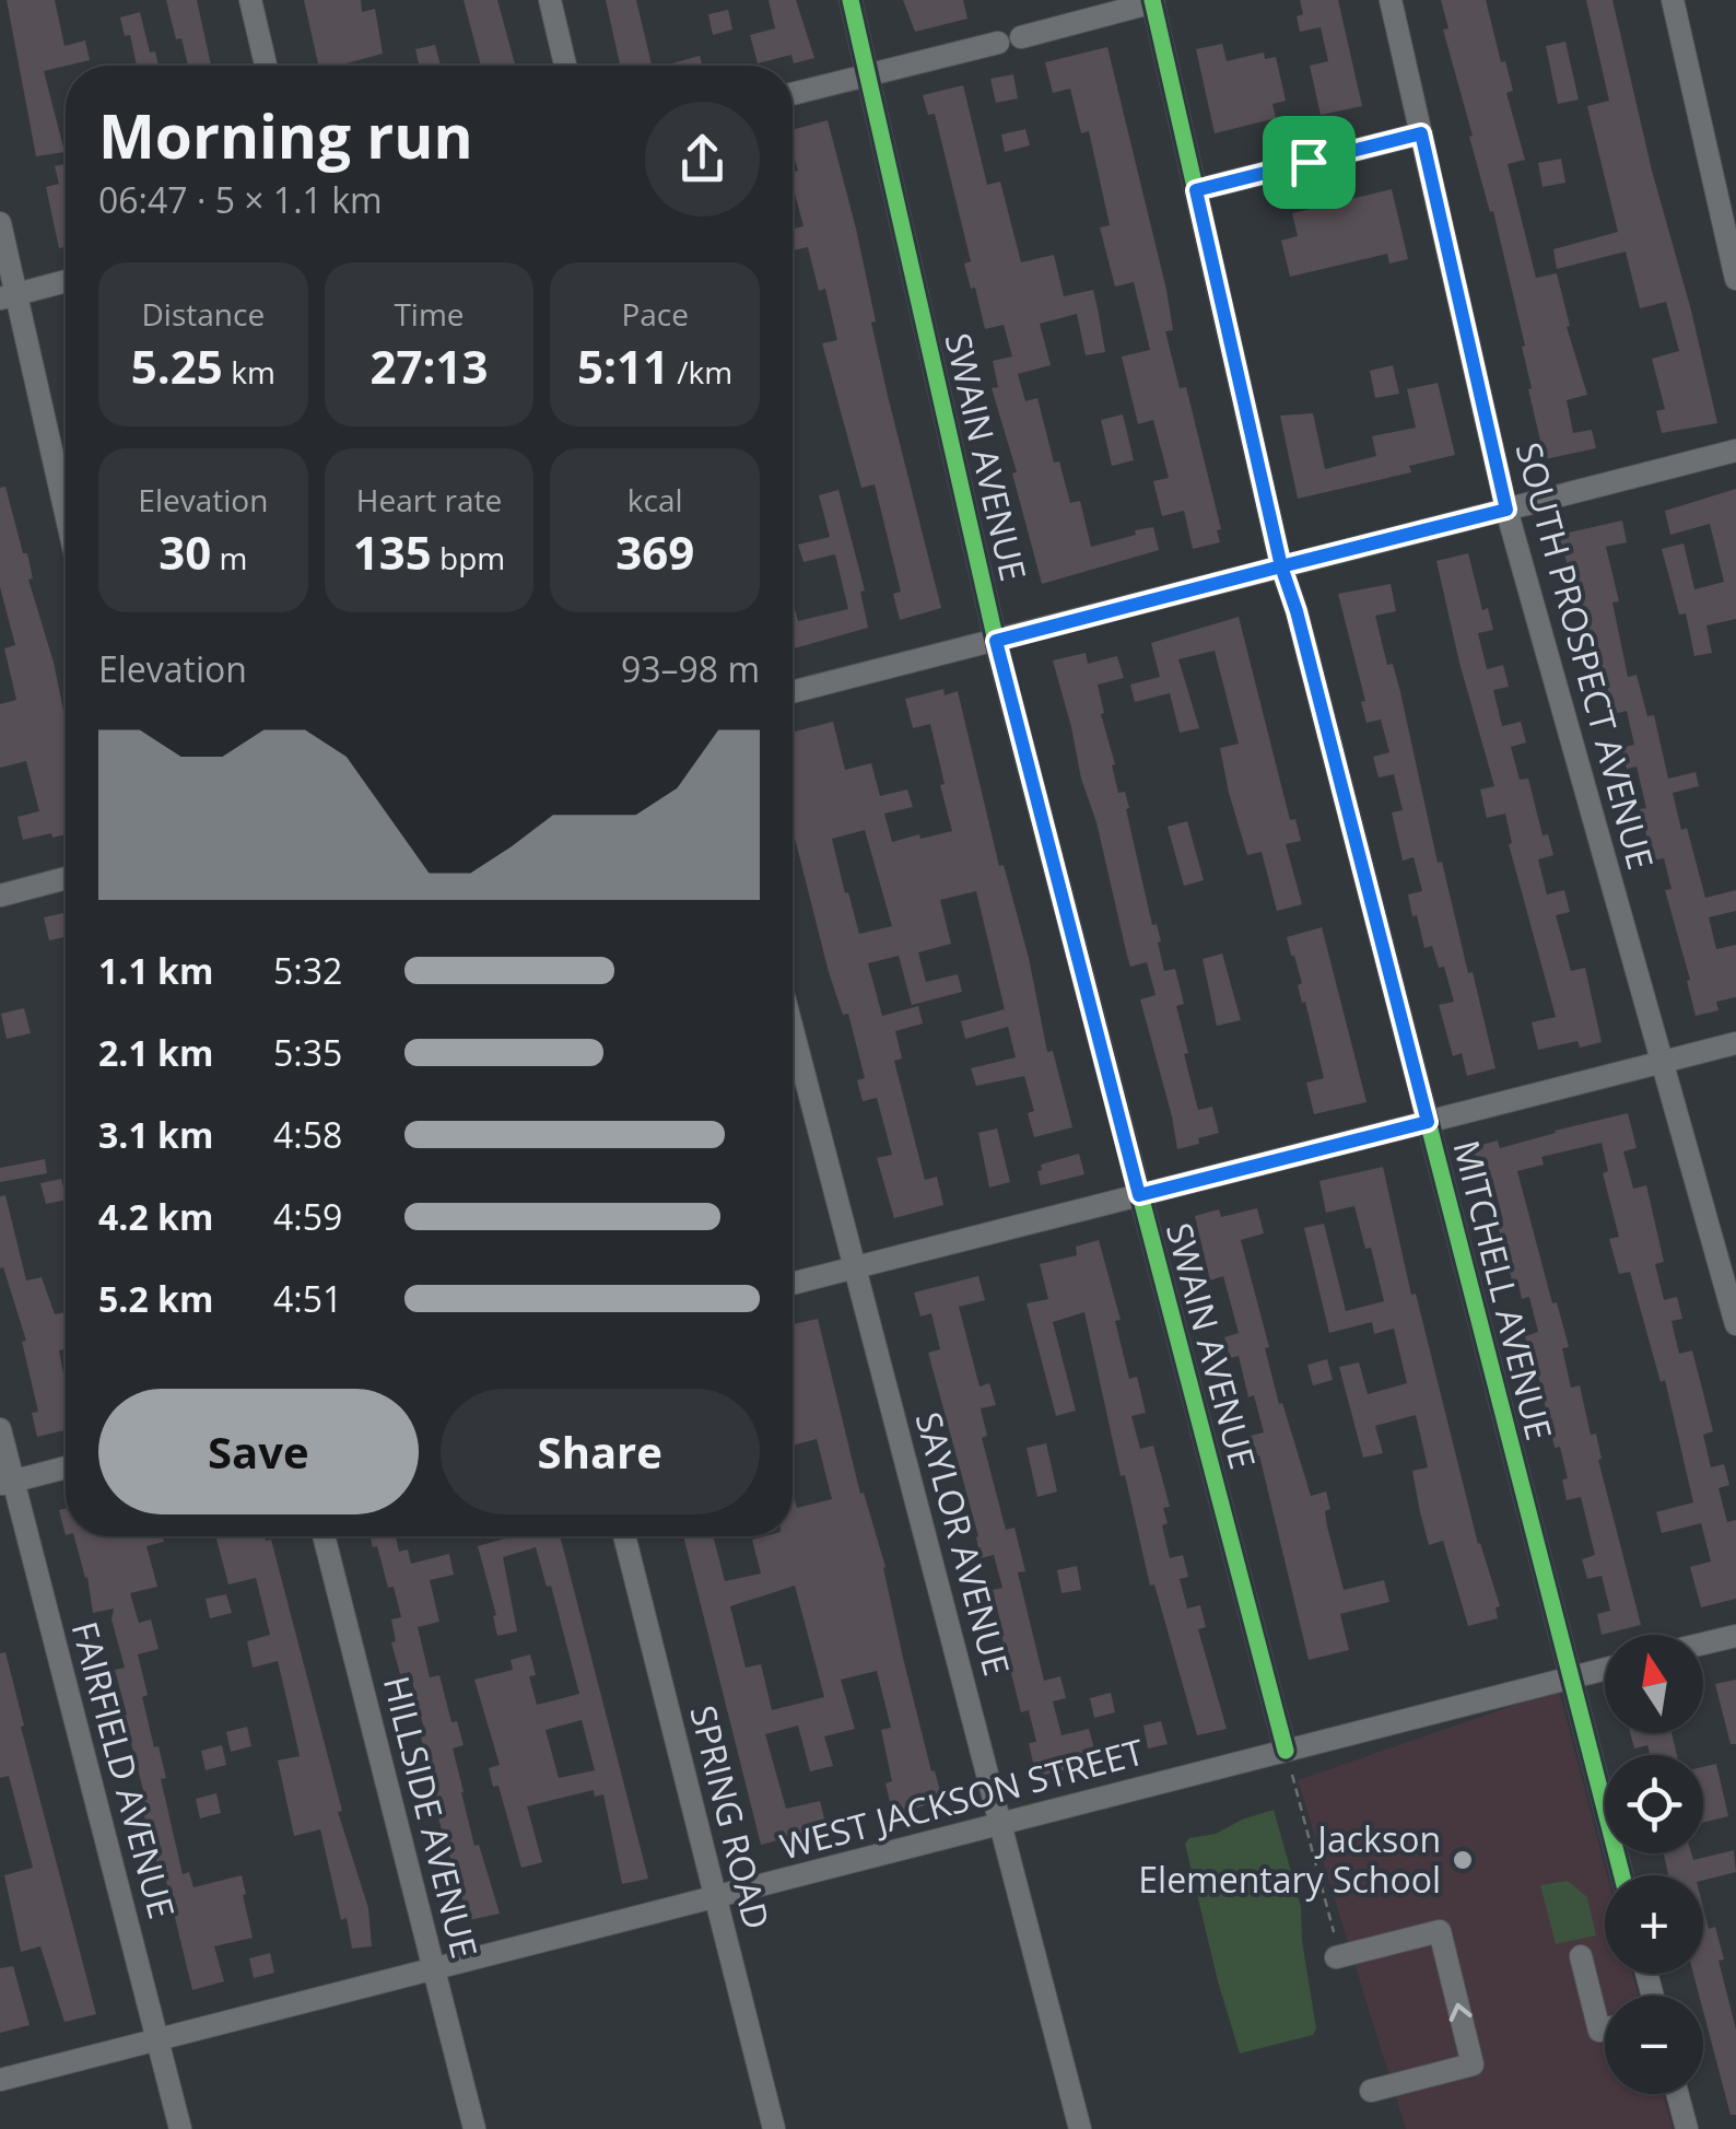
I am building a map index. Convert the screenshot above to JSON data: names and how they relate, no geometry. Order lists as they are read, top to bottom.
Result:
{
  "streets": {
    "street": [
      "SWAIN AVENUE",
      "SOUTH PROSPECT AVENUE",
      "MITCHELL AVENUE",
      "SAYLOR AVENUE",
      "FAIRFIELD AVENUE",
      "WEST JACKSON STREET",
      "HILLSIDE AVENUE",
      "SPRING ROAD"
    ]
  },
  "crossings": [
    ["SWAIN AVENUE", "WEST JACKSON STREET"],
    ["MITCHELL AVENUE", "WEST JACKSON STREET"],
    ["SAYLOR AVENUE", "WEST JACKSON STREET"],
    ["FAIRFIELD AVENUE", "WEST JACKSON STREET"],
    ["WEST JACKSON STREET", "HILLSIDE AVENUE"],
    ["WEST JACKSON STREET", "SPRING ROAD"]
  ],
  "places": ["Jackson Elementary School"],
  "north": "top",
  "page": {
    "heading": ["Morning run", "06:47 · 5 × 1.1 km"],
    "stats": [
      ["Distance", "5.25 km"],
      ["Time", "27:13"],
      ["Pace", "5:11 /km"],
      ["Elevation", "30 m"],
      ["Heart rate", "135 bpm"],
      ["kcal", "369"]
    ],
    "chart": ["Elevation", "93–98 m"],
    "list": [
      {
        "name": "1.1 km",
        "note": "5:32"
      },
      {
        "name": "2.1 km",
        "note": "5:35"
      },
      {
        "name": "3.1 km",
        "note": "4:58"
      },
      {
        "name": "4.2 km",
        "note": "4:59"
      },
      {
        "name": "5.2 km",
        "note": "4:51"
      }
    ],
    "buttons": ["Save", "Share"],
    "map_buttons": ["+", "−"]
  }
}
